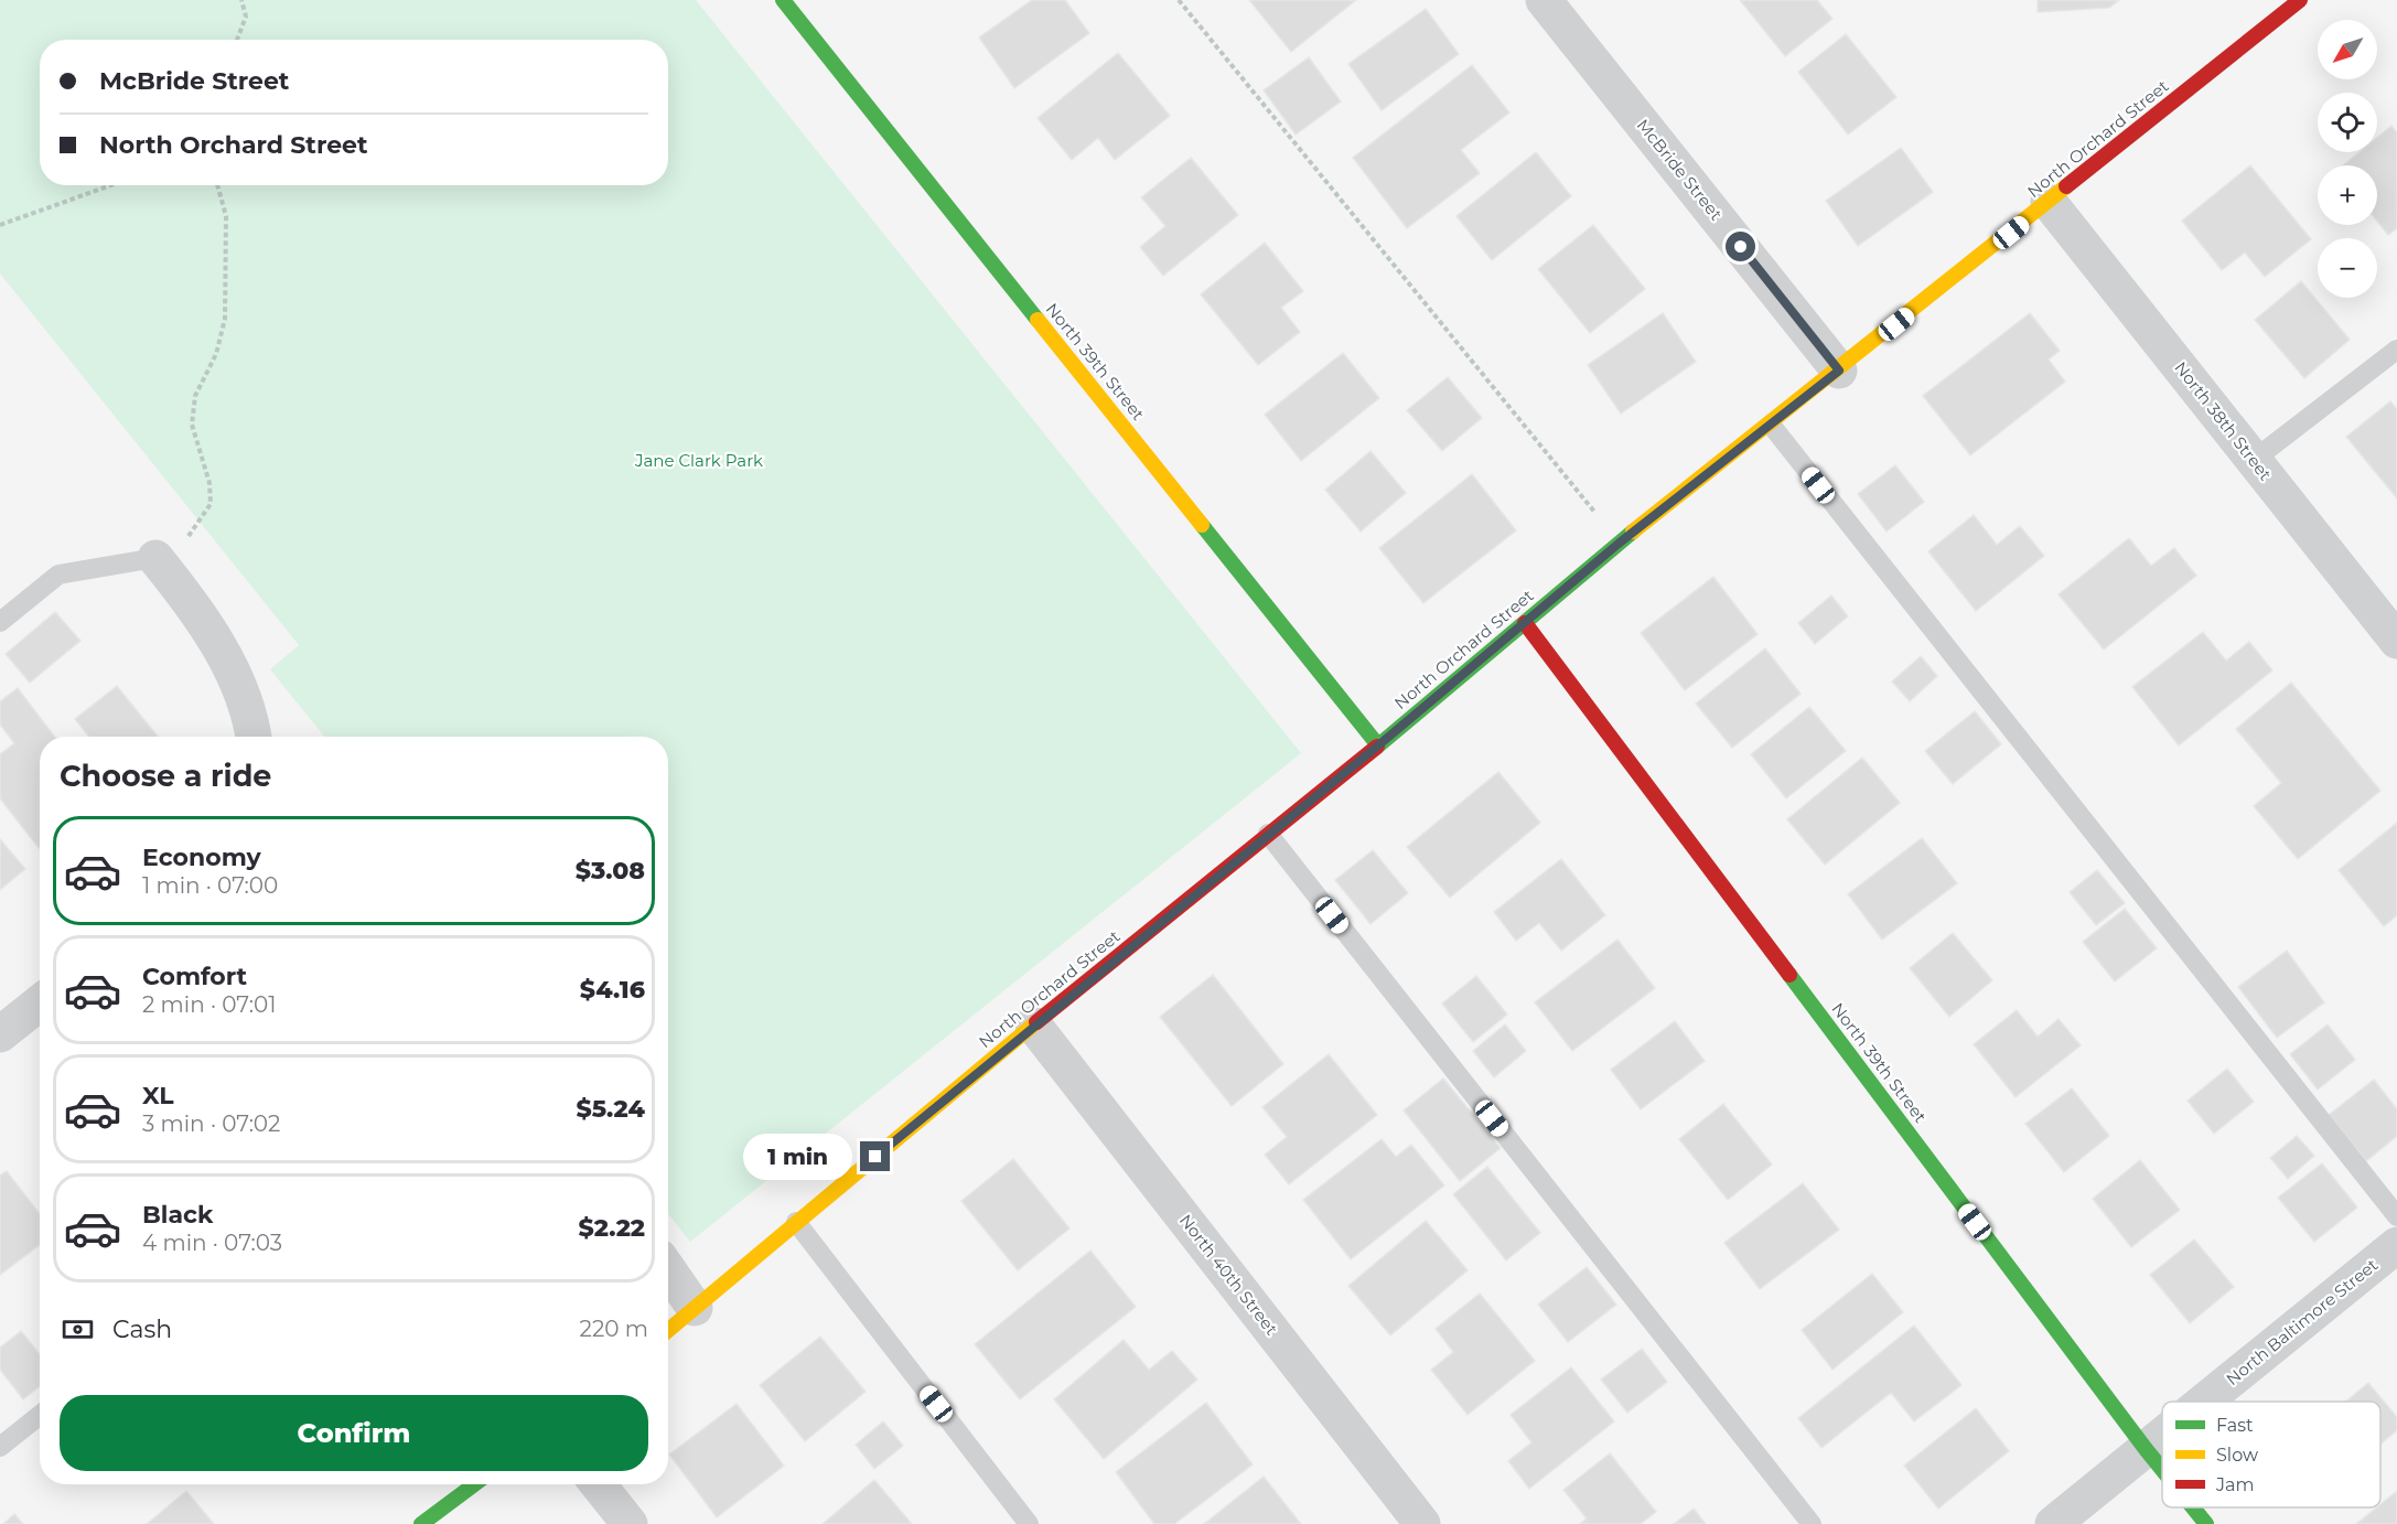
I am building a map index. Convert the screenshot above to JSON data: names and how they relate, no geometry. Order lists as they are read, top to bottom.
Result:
{
  "streets": {
    "street": [
      "North Orchard Street",
      "McBride Street",
      "North 39th Street",
      "North 38th Street",
      "North 40th Street",
      "North Baltimore Street"
    ]
  },
  "crossings": [
    ["North Orchard Street", "McBride Street"],
    ["North Orchard Street", "North 39th Street"],
    ["North Orchard Street", "North 38th Street"],
    ["North Orchard Street", "North 40th Street"],
    ["North 39th Street", "North Baltimore Street"]
  ],
  "parks": ["Jane Clark Park"],
  "legend": ["Fast", "Slow", "Jam"],
  "north": "bottom left",
  "page": {
    "map_buttons": ["+", "−"],
    "banner": ["McBride Street", "North Orchard Street"],
    "heading": "Choose a ride",
    "list": [
      {
        "name": "Economy",
        "note": "1 min · 07:00",
        "value": "$3.08"
      },
      {
        "name": "Comfort",
        "note": "2 min · 07:01",
        "value": "$4.16"
      },
      {
        "name": "XL",
        "note": "3 min · 07:02",
        "value": "$5.24"
      },
      {
        "name": "Black",
        "note": "4 min · 07:03",
        "value": "$2.22"
      }
    ],
    "bubble": "1 min",
    "pay": ["Cash", "220 m"],
    "buttons": "Confirm"
  }
}
